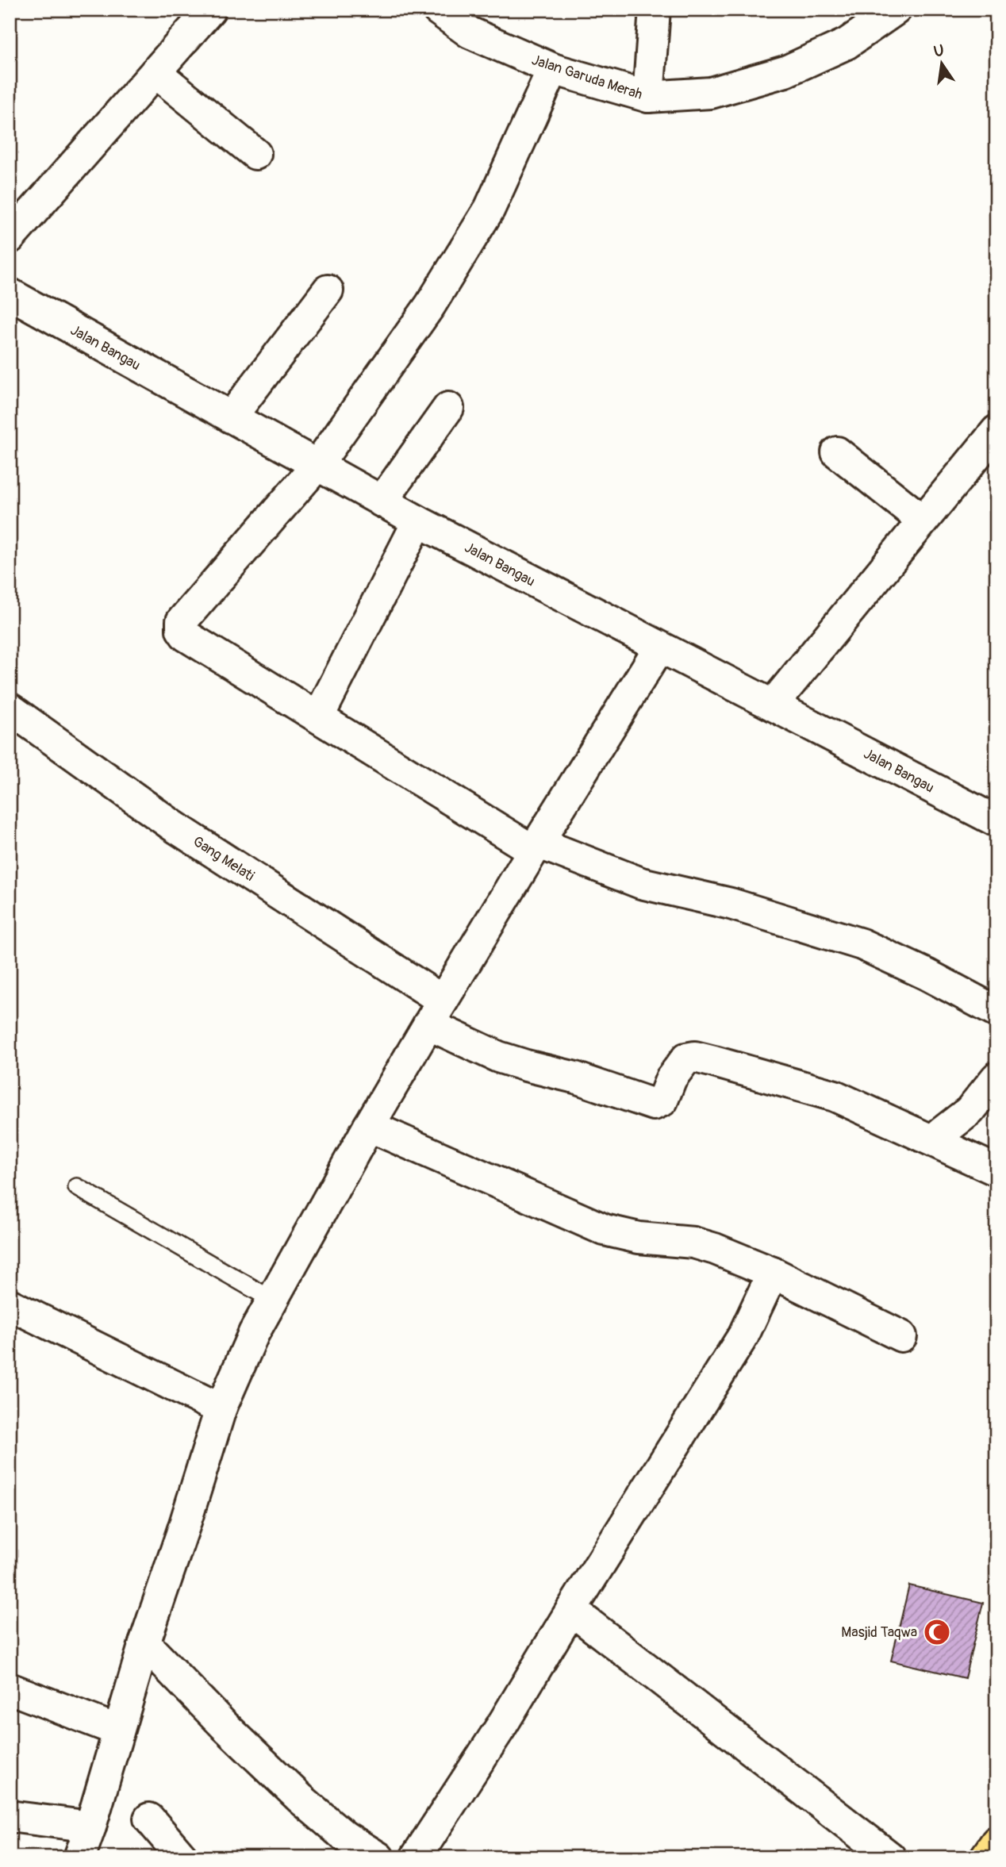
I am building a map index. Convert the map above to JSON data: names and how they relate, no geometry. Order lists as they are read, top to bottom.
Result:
{
  "streets": {
    "street": ["Jalan Garuda Merah", "Jalan Bangau", "Gang Melati"]
  },
  "places": {
    "mosque": ["Masjid Taqwa"]
  },
  "north": "top"
}
